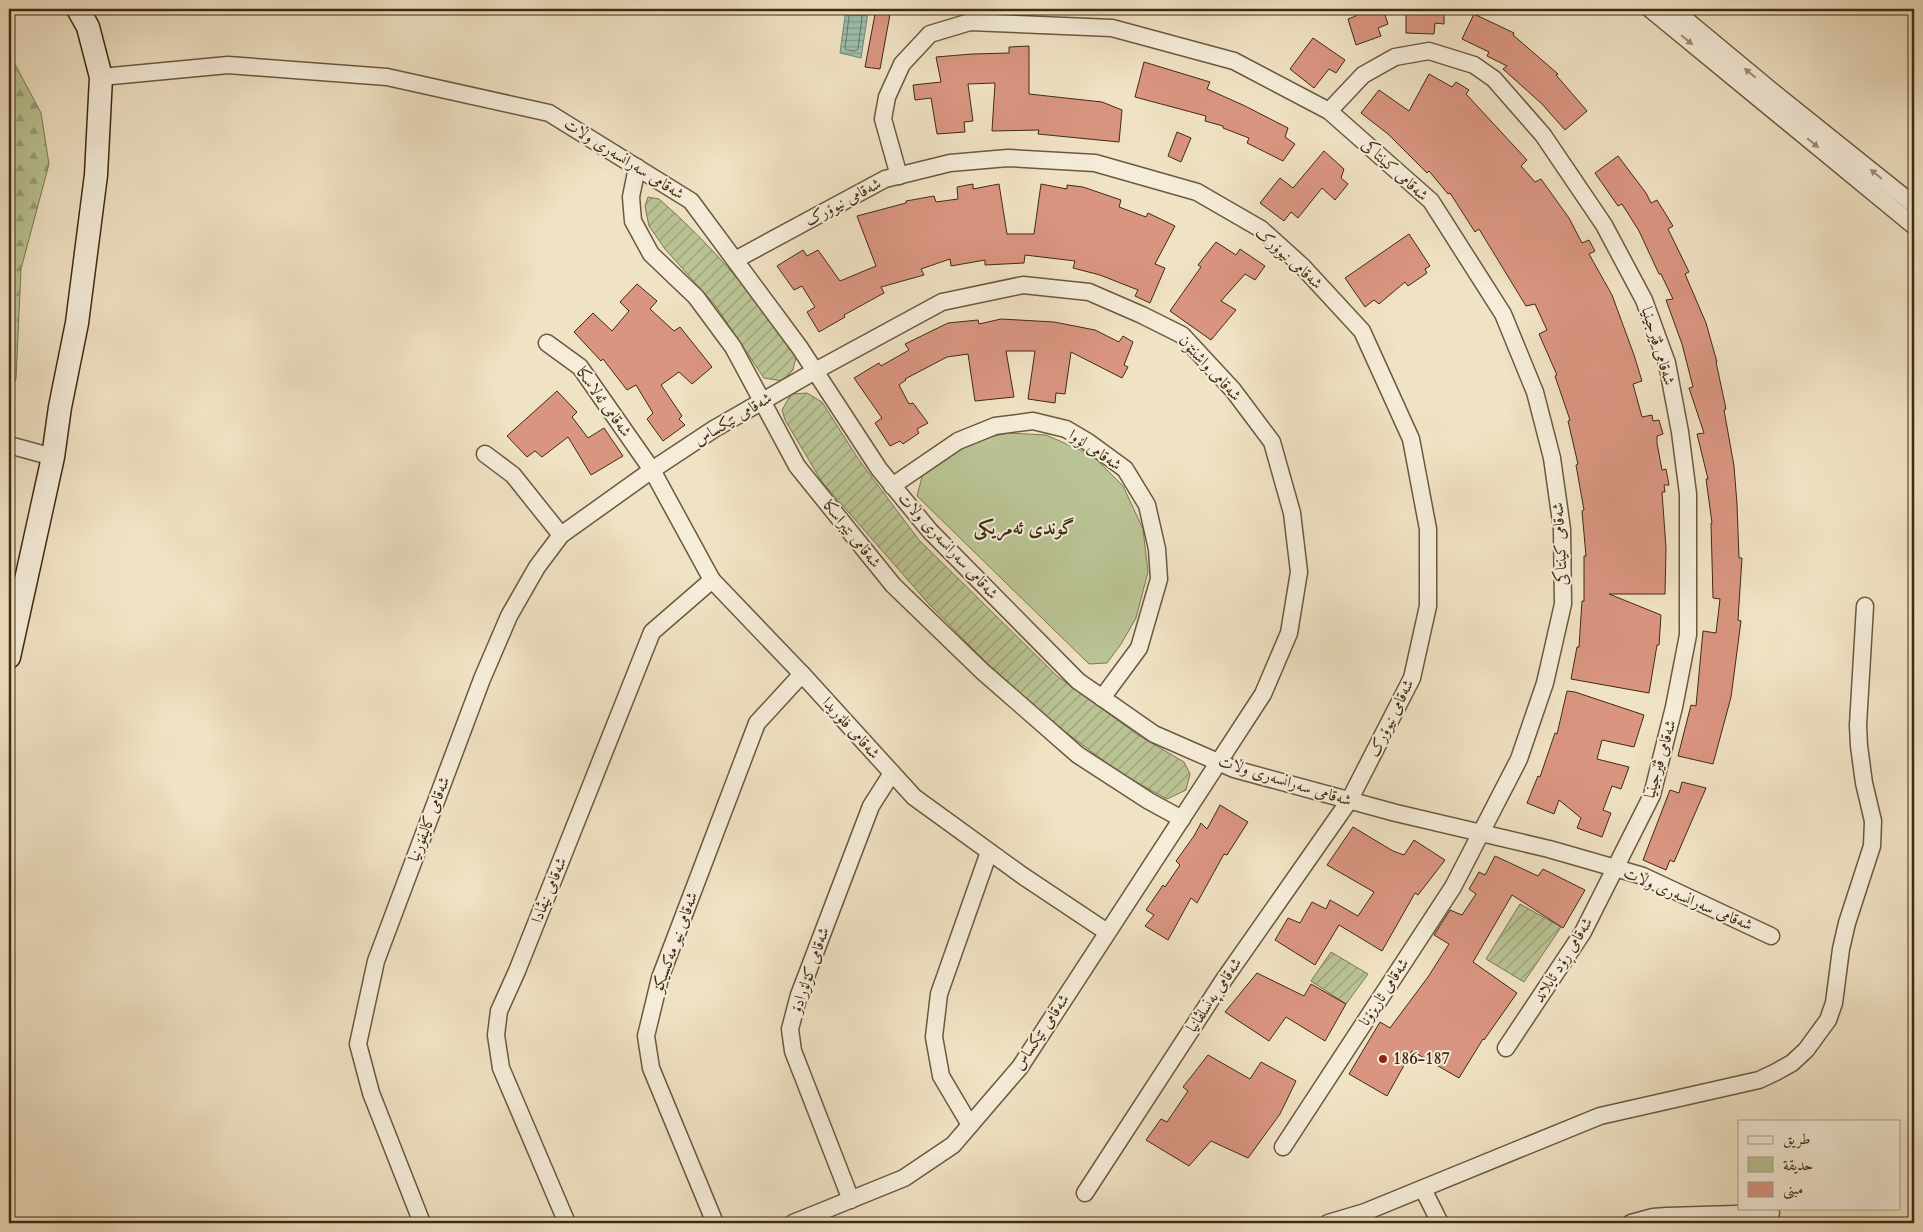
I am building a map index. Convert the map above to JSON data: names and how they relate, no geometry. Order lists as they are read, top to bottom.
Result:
{
  "streets": {
    "street": [
      "شەقامی سەرانسەری وڵات",
      "شەقامی کینتاکی",
      "شەقامی نیوۆرک",
      "شەقامی ڤێرجینیا",
      "شەقامی واشنتۆن",
      "شەقامی ئەلاسکا",
      "شەقامی تێکساس",
      "شەقامی لۆوا",
      "شەقامی نێبراسکا",
      "شەقامی فلۆریدا",
      "شەقامی کالیفۆرنیا",
      "شەقامی نیڤادا",
      "شەقامی نیو مەکسیکۆ",
      "شەقامی ڕۆد ئایلاند",
      "شەقامی کۆلۆرادۆ",
      "شەقامی ئاریزۆنا",
      "شەقامی پەنسلڤانیا"
    ]
  },
  "crossings": [
    ["شەقامی سەرانسەری وڵات", "شەقامی کینتاکی"],
    ["شەقامی سەرانسەری وڵات", "شەقامی نیوۆرک"],
    ["شەقامی سەرانسەری وڵات", "شەقامی ڤێرجینیا"],
    ["شەقامی سەرانسەری وڵات", "شەقامی واشنتۆن"],
    ["شەقامی سەرانسەری وڵات", "شەقامی تێکساس"],
    ["شەقامی سەرانسەری وڵات", "شەقامی لۆوا"],
    ["شەقامی سەرانسەری وڵات", "شەقامی نێبراسکا"],
    ["شەقامی سەرانسەری وڵات", "شەقامی ڕۆد ئایلاند"],
    ["شەقامی سەرانسەری وڵات", "شەقامی ئاریزۆنا"],
    ["شەقامی سەرانسەری وڵات", "شەقامی پەنسلڤانیا"],
    ["شەقامی کینتاکی", "شەقامی نیوۆرک"],
    ["شەقامی کینتاکی", "شەقامی ڤێرجینیا"],
    ["شەقامی کینتاکی", "شەقامی ئاریزۆنا"],
    ["شەقامی نیوۆرک", "شەقامی پەنسلڤانیا"],
    ["شەقامی ڤێرجینیا", "شەقامی ڕۆد ئایلاند"],
    ["شەقامی واشنتۆن", "شەقامی تێکساس"],
    ["شەقامی ئەلاسکا", "شەقامی تێکساس"],
    ["شەقامی ئەلاسکا", "شەقامی فلۆریدا"],
    ["شەقامی ئەلاسکا", "شەقامی کالیفۆرنیا"],
    ["شەقامی تێکساس", "شەقامی نێبراسکا"],
    ["شەقامی تێکساس", "شەقامی فلۆریدا"],
    ["شەقامی تێکساس", "شەقامی کالیفۆرنیا"],
    ["شەقامی تێکساس", "شەقامی کۆلۆرادۆ"],
    ["شەقامی فلۆریدا", "شەقامی کالیفۆرنیا"],
    ["شەقامی فلۆریدا", "شەقامی نیڤادا"],
    ["شەقامی فلۆریدا", "شەقامی نیو مەکسیکۆ"],
    ["شەقامی فلۆریدا", "شەقامی کۆلۆرادۆ"]
  ],
  "districts": ["گوندی ئەمریکی"],
  "places": ["186-187"],
  "legend": ["طريق", "حديقة", "مبنى"]
}
